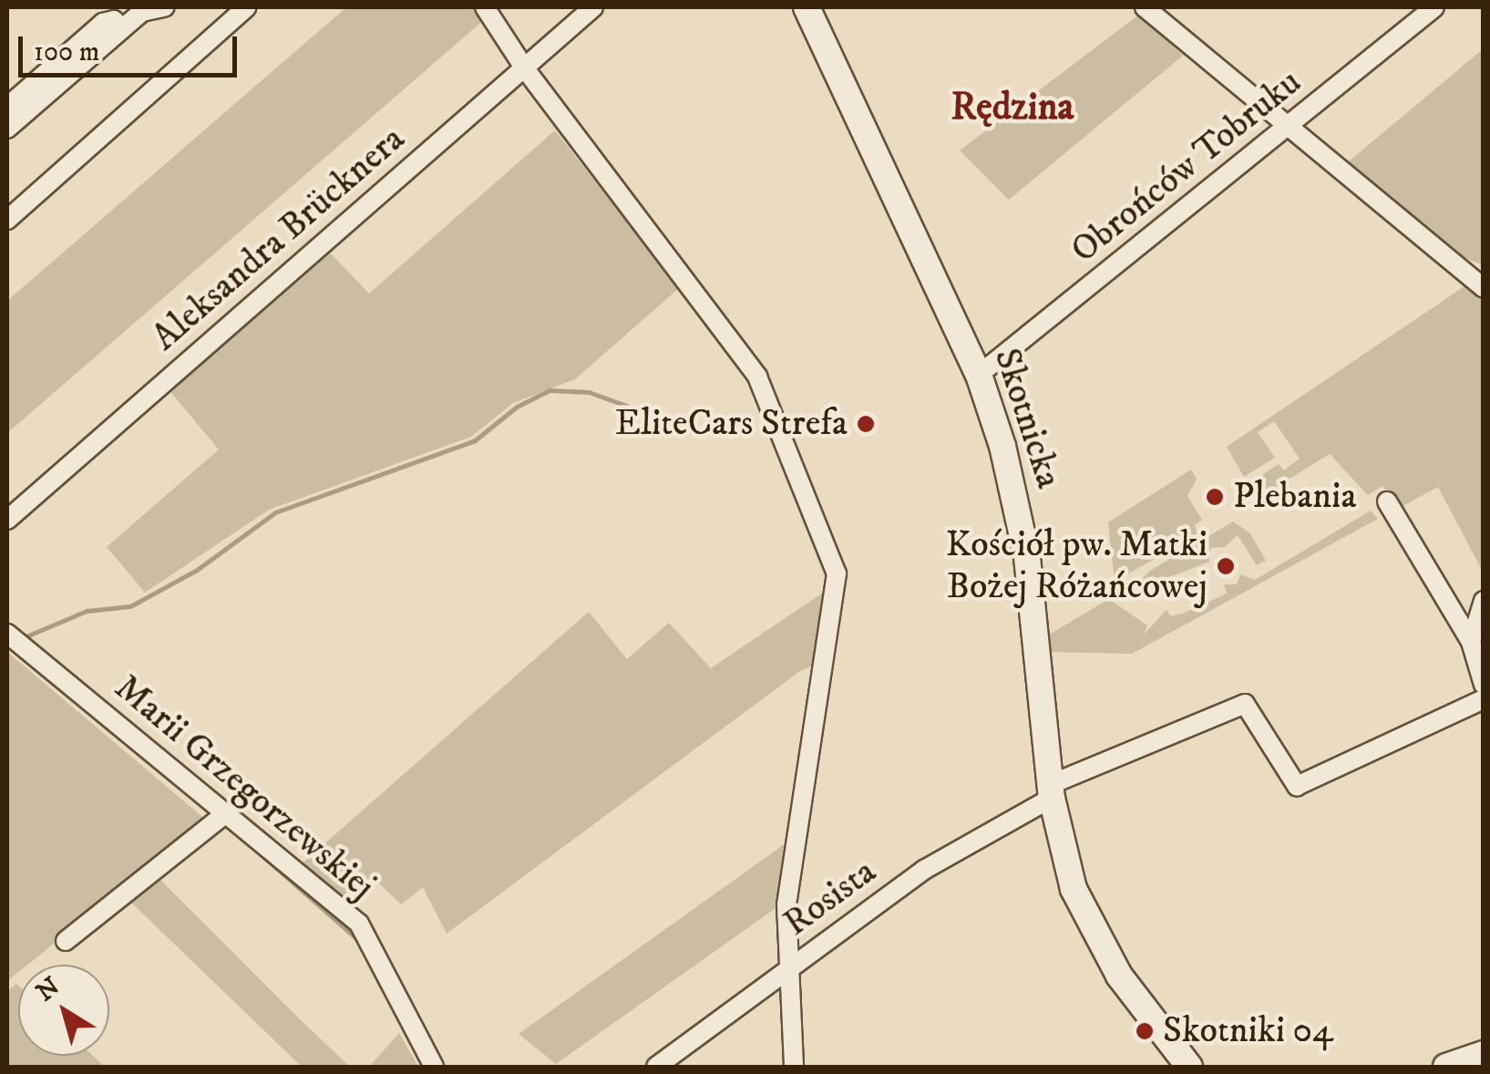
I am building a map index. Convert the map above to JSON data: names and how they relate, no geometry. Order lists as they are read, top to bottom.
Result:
{
  "streets": {
    "street": [
      "Obrońców Tobruku",
      "Aleksandra Brücknera",
      "Skotnicka",
      "Marii Grzegorzewskiej",
      "Rosista"
    ]
  },
  "crossings": [
    ["Obrońców Tobruku", "Skotnicka"],
    ["Skotnicka", "Rosista"]
  ],
  "districts": ["Rędzina"],
  "places": [
    "EliteCars Strefa",
    "Plebania",
    "Kościół pw. Matki Bożej Różańcowej",
    "Skotniki 04"
  ],
  "scale_bar": "100 m",
  "north": "top left"
}
